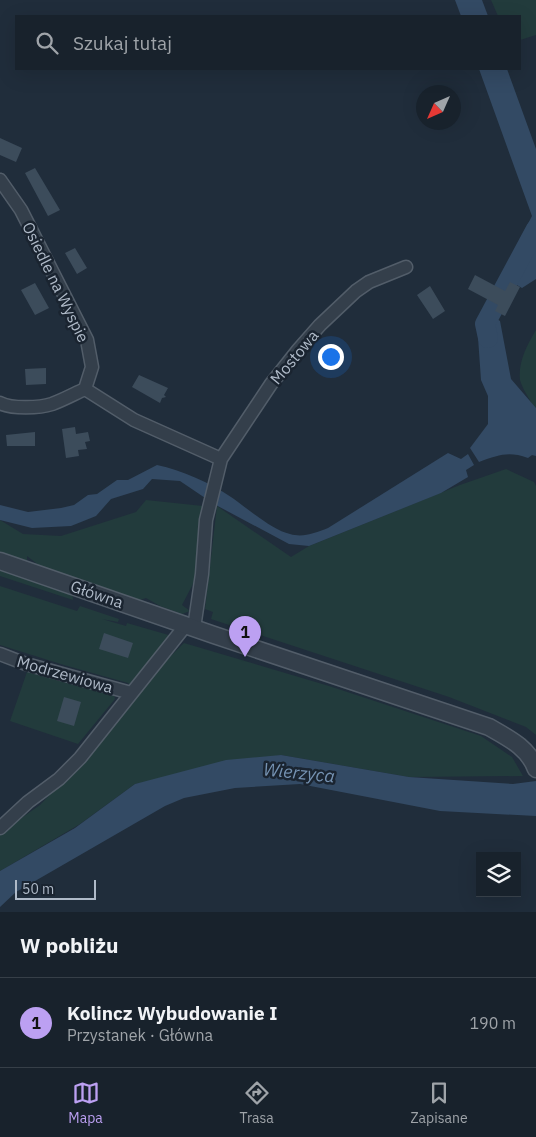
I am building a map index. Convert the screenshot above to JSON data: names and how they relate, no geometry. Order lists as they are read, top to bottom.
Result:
{
  "streets": {
    "street": [
      "Osiedle na Wyspie",
      "Mostowa",
      "Główna",
      "Modrzewiowa"
    ]
  },
  "crossings": [
    ["Mostowa", "Główna"]
  ],
  "water": ["Wierzyca"],
  "scale_bar": "50 m",
  "north": "bottom left",
  "page": {
    "search": "Szukaj tutaj",
    "pins": "1",
    "scale": "50 m",
    "heading": "W pobliżu",
    "list": [
      {
        "mark": "1",
        "name": "Kolincz Wybudowanie I",
        "note": "Przystanek · Główna",
        "value": "190 m"
      }
    ],
    "nav": ["Mapa", "Trasa", "Zapisane"]
  }
}
